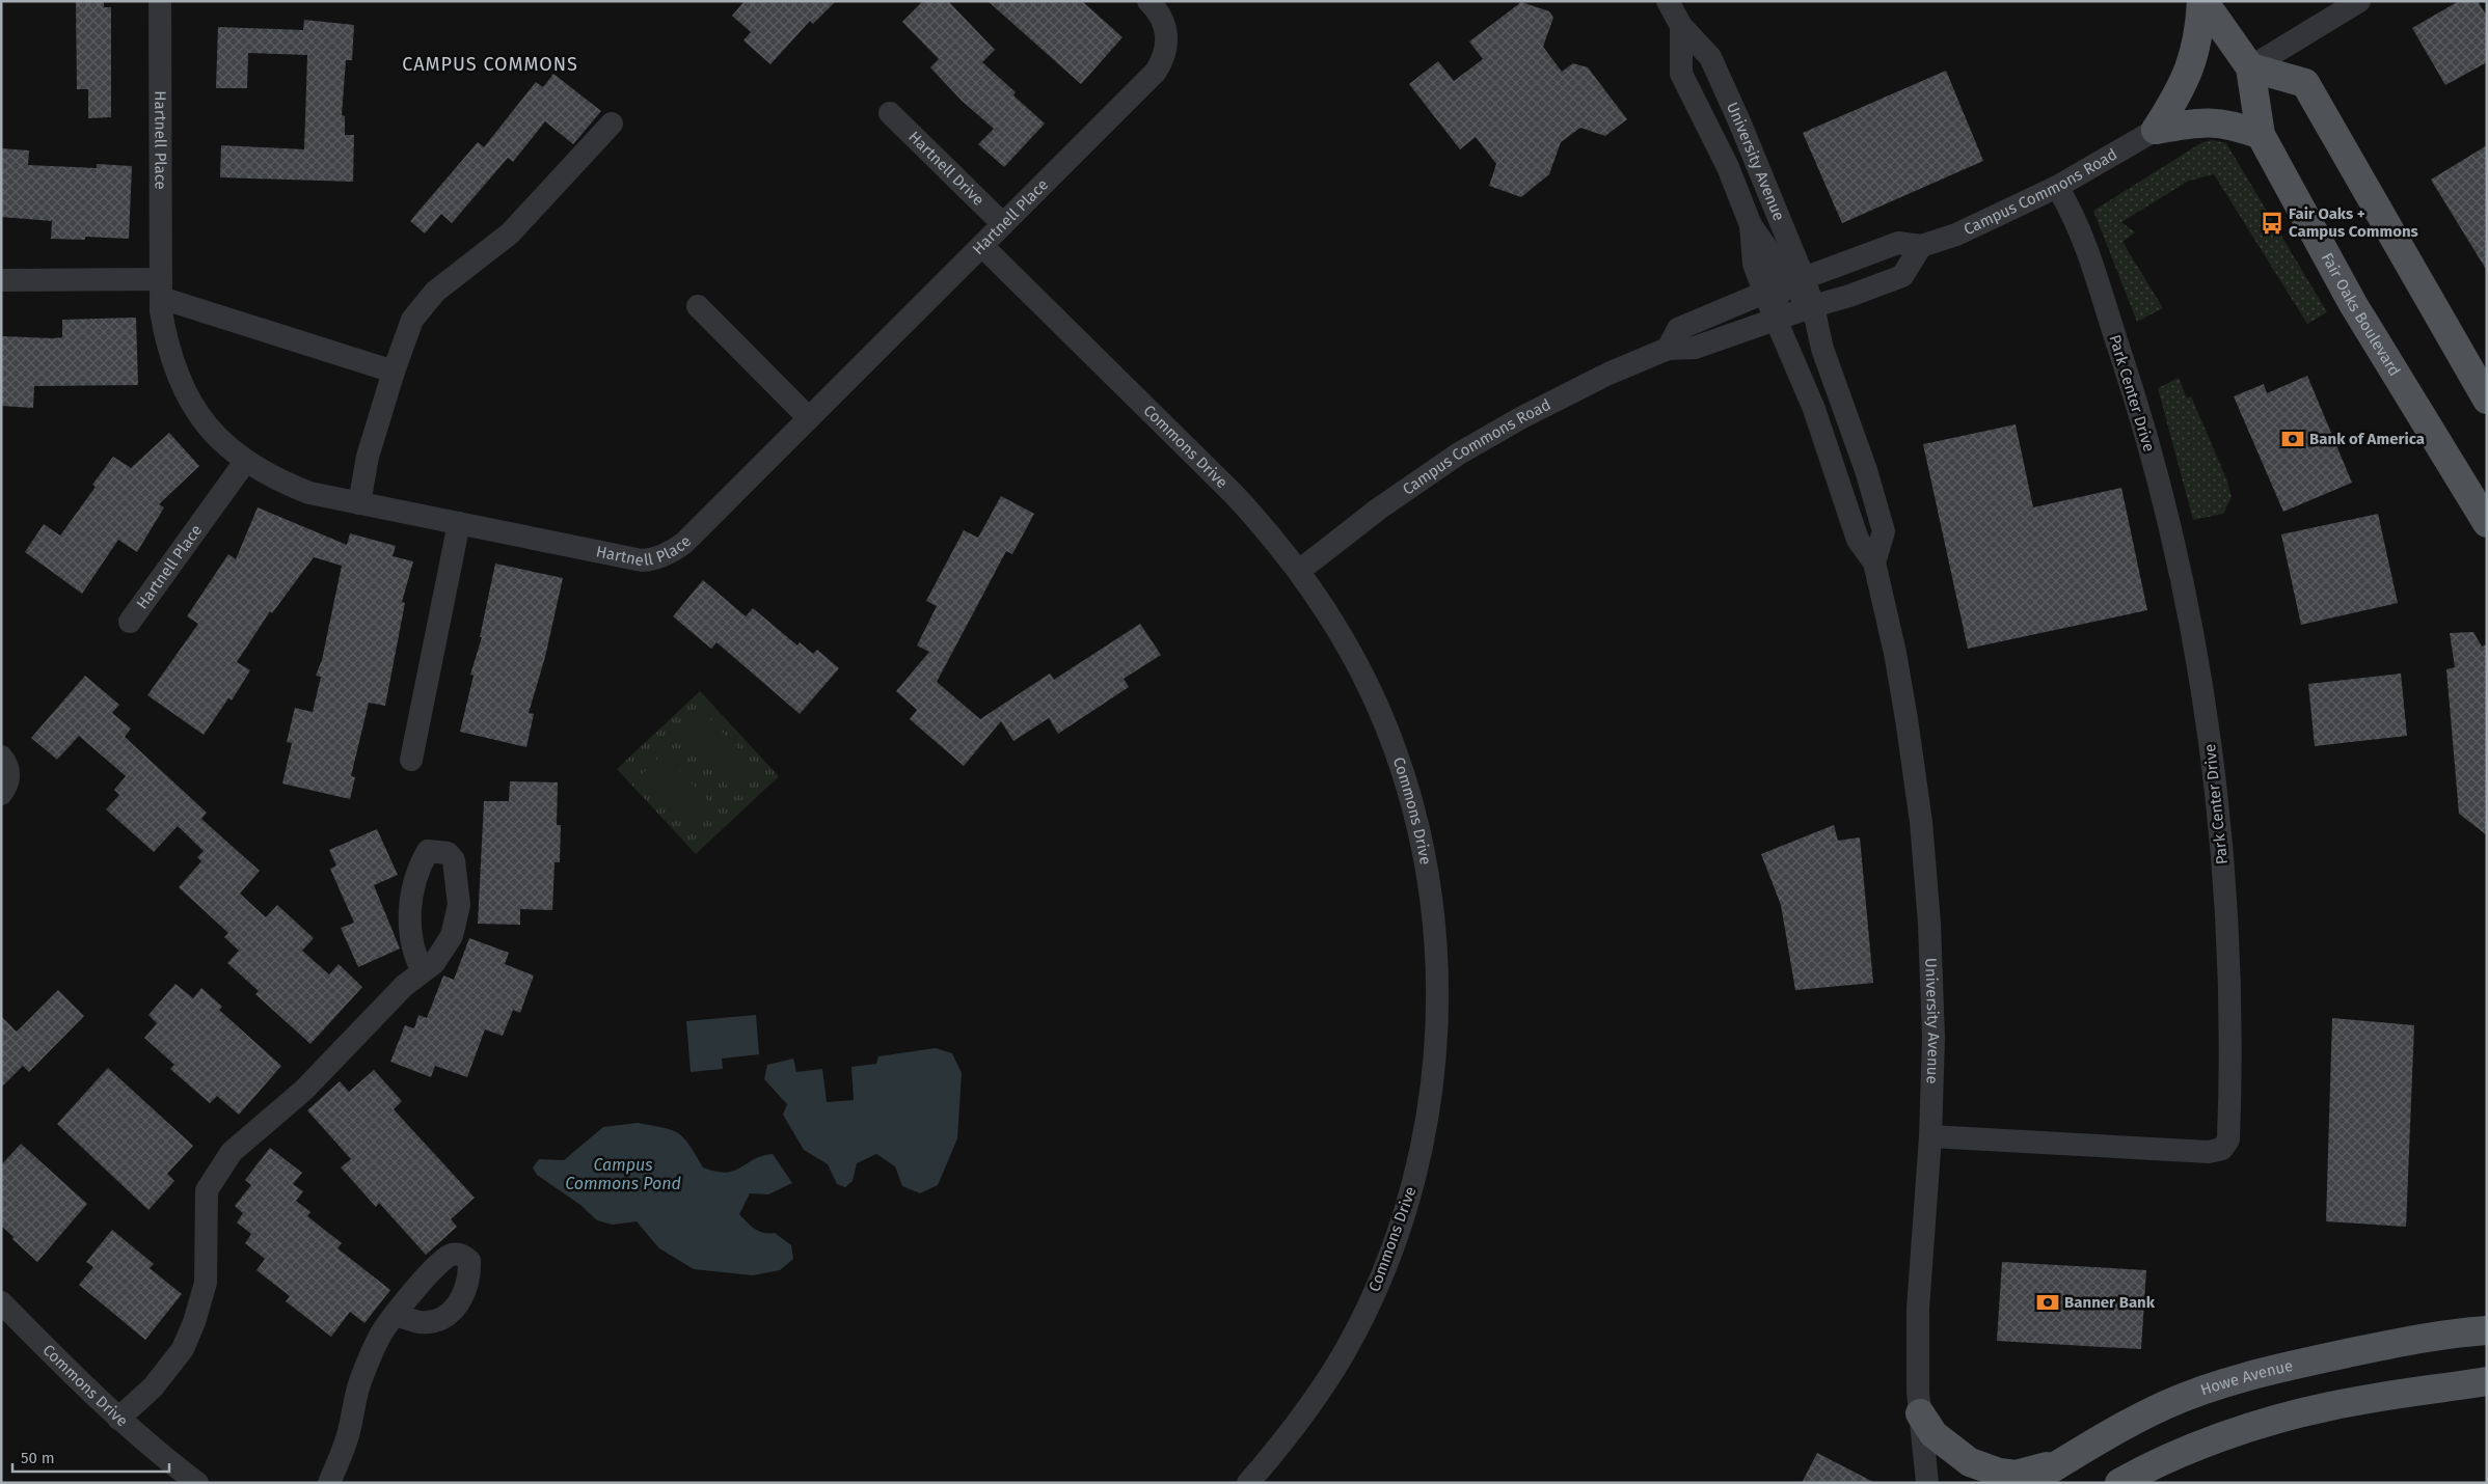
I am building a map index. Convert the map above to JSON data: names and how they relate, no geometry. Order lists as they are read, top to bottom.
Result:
{
  "streets": {
    "main road": ["Fair Oaks Boulevard", "Howe Avenue"],
    "street": [
      "Hartnell Place",
      "University Avenue",
      "Hartnell Drive",
      "Campus Commons Road",
      "Park Center Drive",
      "Commons Drive"
    ]
  },
  "crossings": [
    ["Hartnell Place", "Hartnell Drive"],
    ["Hartnell Place", "Commons Drive"],
    ["University Avenue", "Campus Commons Road"],
    ["University Avenue", "Park Center Drive"],
    ["Campus Commons Road", "Park Center Drive"],
    ["Campus Commons Road", "Commons Drive"]
  ],
  "districts": ["CAMPUS COMMONS"],
  "water": ["Campus Commons Pond"],
  "places": {
    "bus stop": ["Fair Oaks + Campus Commons"],
    "bank": ["Bank of America", "Banner Bank"]
  },
  "scale_bar": "50 m"
}
